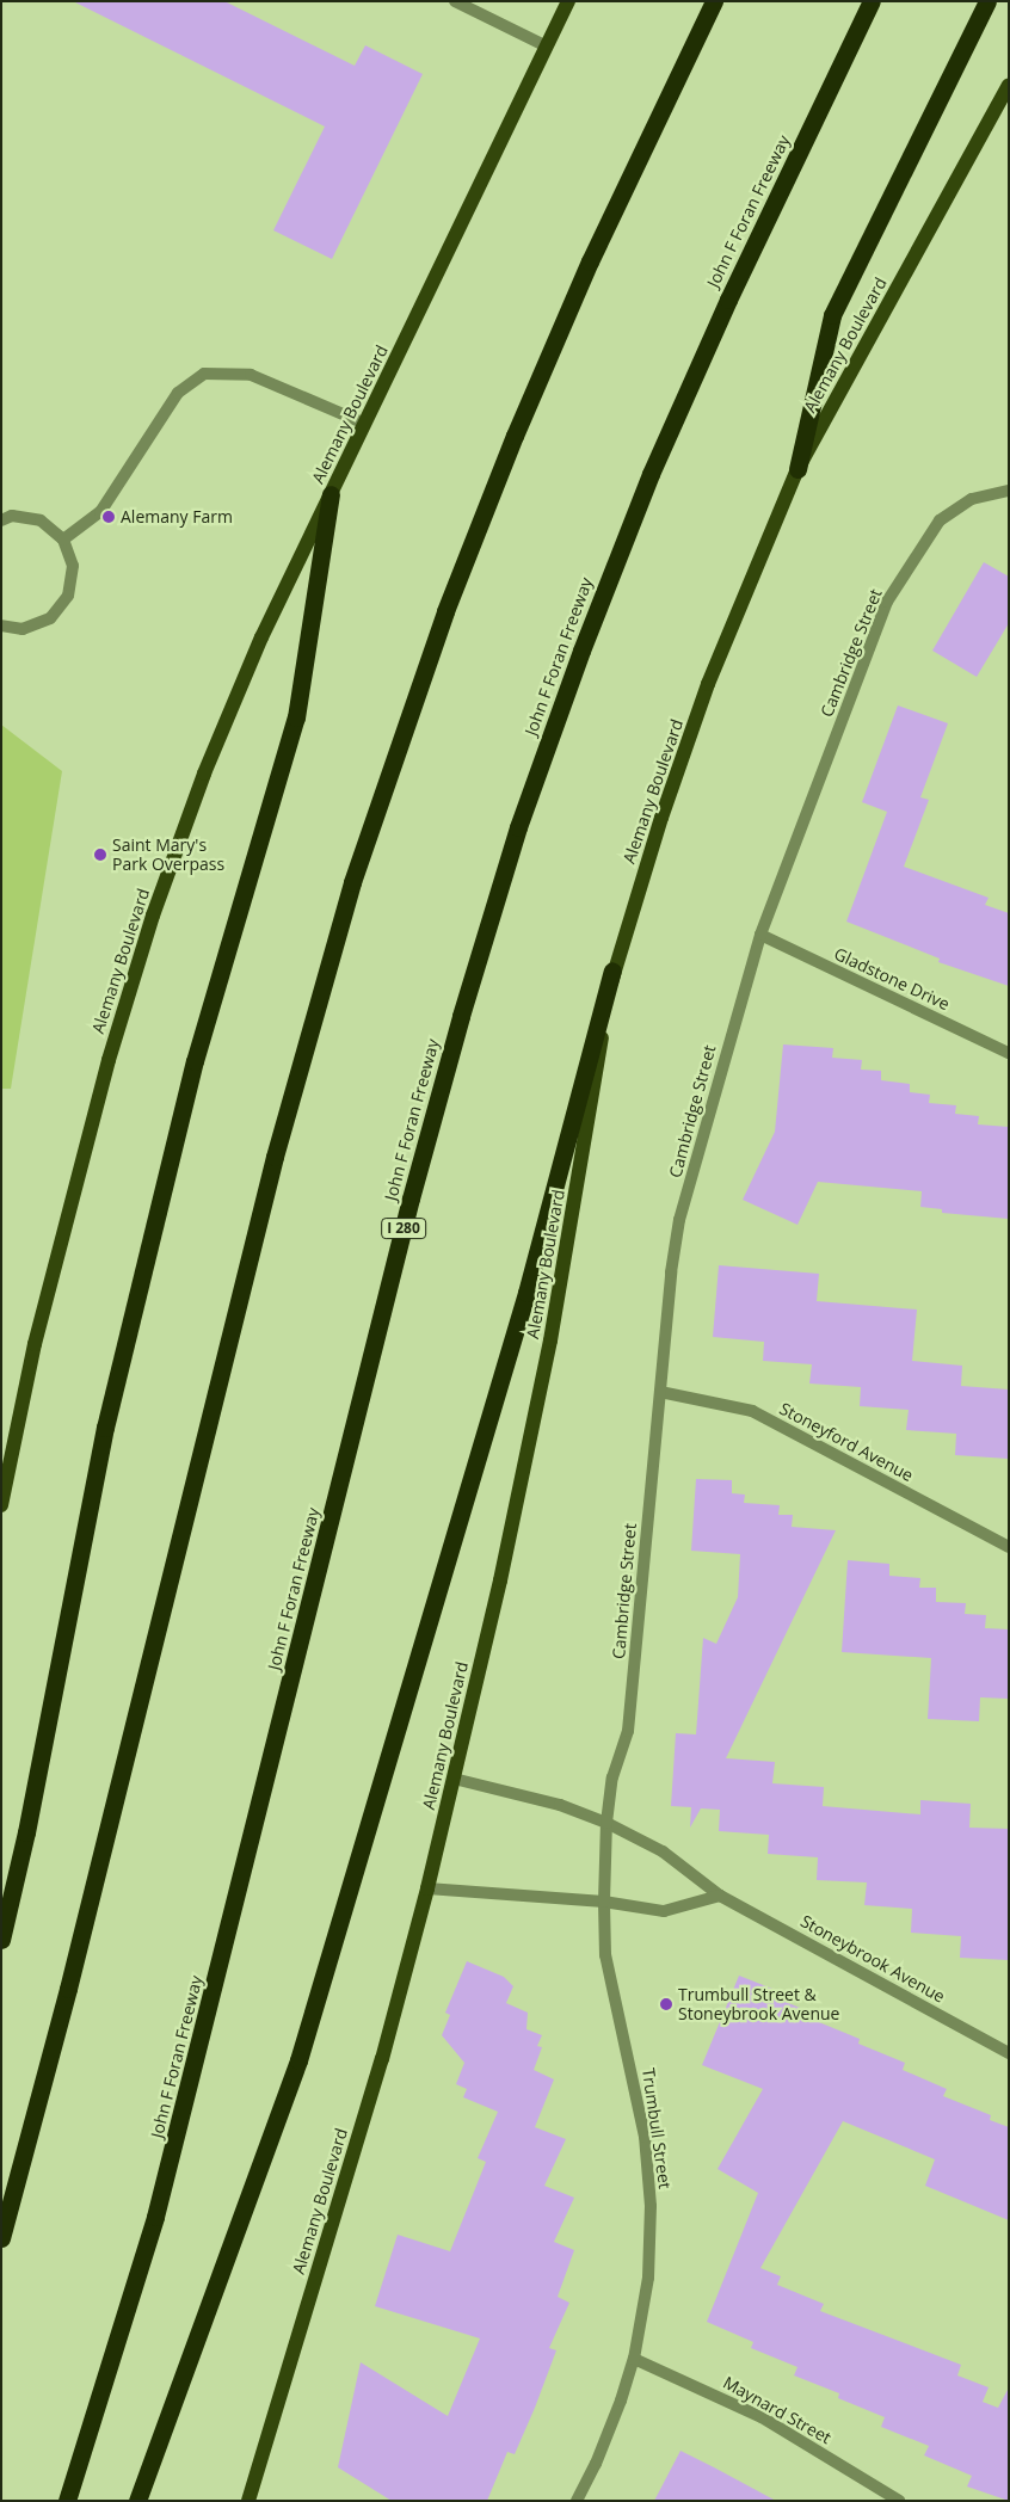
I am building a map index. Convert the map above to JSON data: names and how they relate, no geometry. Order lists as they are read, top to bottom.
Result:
{
  "streets": {
    "highway": ["John F Foran Freeway", "I 280"],
    "main road": ["Alemany Boulevard"],
    "street": [
      "Cambridge Street",
      "Gladstone Drive",
      "Stoneyford Avenue",
      "Stoneybrook Avenue",
      "Trumbull Street",
      "Maynard Street"
    ]
  },
  "crossings": [
    ["Alemany Boulevard", "Stoneybrook Avenue"],
    ["Cambridge Street", "Gladstone Drive"],
    ["Cambridge Street", "Stoneyford Avenue"],
    ["Cambridge Street", "Stoneybrook Avenue"],
    ["Cambridge Street", "Trumbull Street"],
    ["Stoneybrook Avenue", "Trumbull Street"],
    ["Trumbull Street", "Maynard Street"]
  ],
  "places": ["Alemany Farm", "Saint Mary's Park Overpass", "Trumbull Street & Stoneybrook Avenue"]
}
